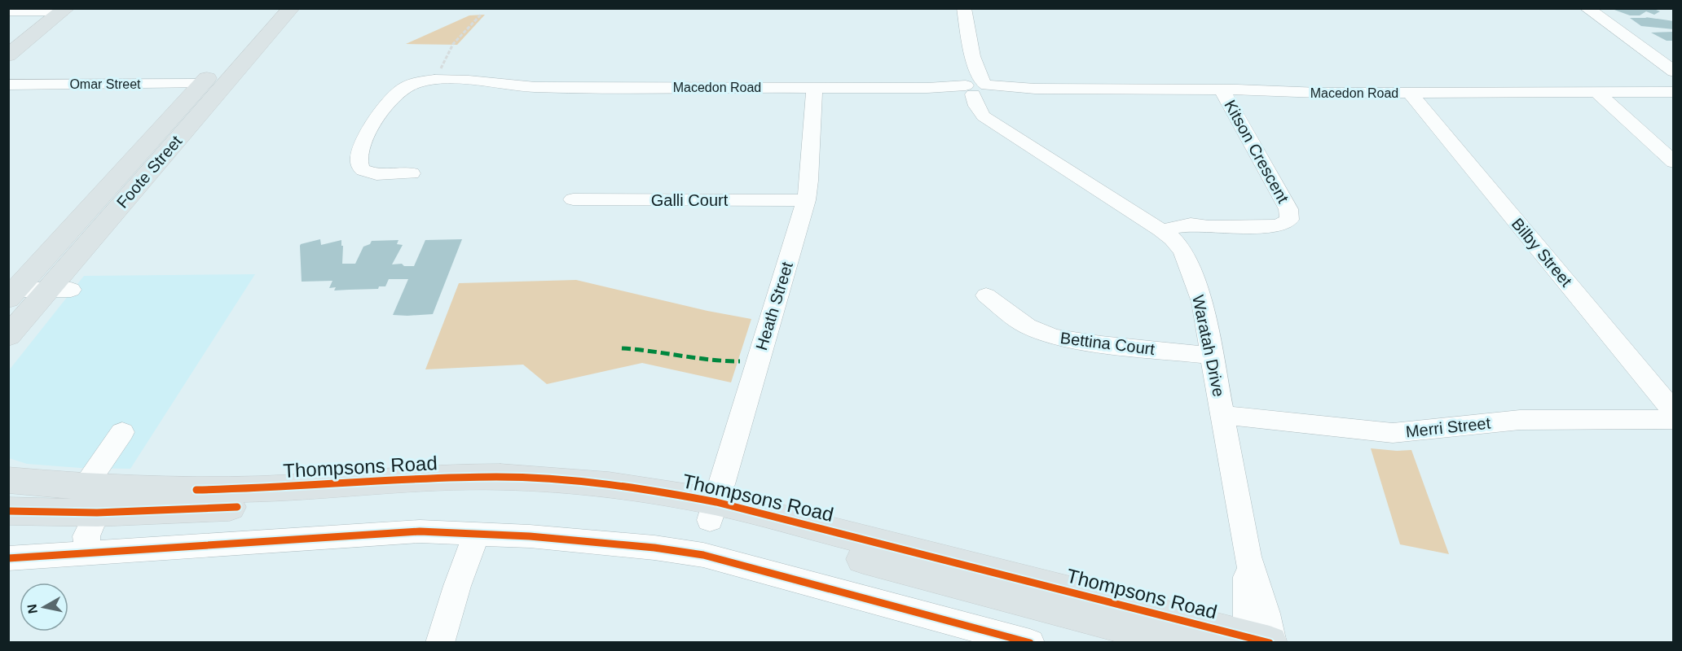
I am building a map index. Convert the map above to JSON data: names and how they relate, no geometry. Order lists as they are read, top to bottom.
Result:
{
  "streets": {
    "main road": ["Foote Street", "Thompsons Road"],
    "street": [
      "Omar Street",
      "Macedon Road",
      "Kitson Crescent",
      "Galli Court",
      "Bilby Street",
      "Heath Street",
      "Bettina Court",
      "Waratah Drive",
      "Merri Street"
    ]
  },
  "crossings": [
    ["Omar Street", "Foote Street"],
    ["Macedon Road", "Kitson Crescent"],
    ["Macedon Road", "Bilby Street"],
    ["Macedon Road", "Heath Street"],
    ["Macedon Road", "Waratah Drive"],
    ["Kitson Crescent", "Waratah Drive"],
    ["Galli Court", "Heath Street"],
    ["Heath Street", "Thompsons Road"],
    ["Bettina Court", "Waratah Drive"],
    ["Waratah Drive", "Merri Street"],
    ["Waratah Drive", "Thompsons Road"]
  ],
  "north": "left"
}
